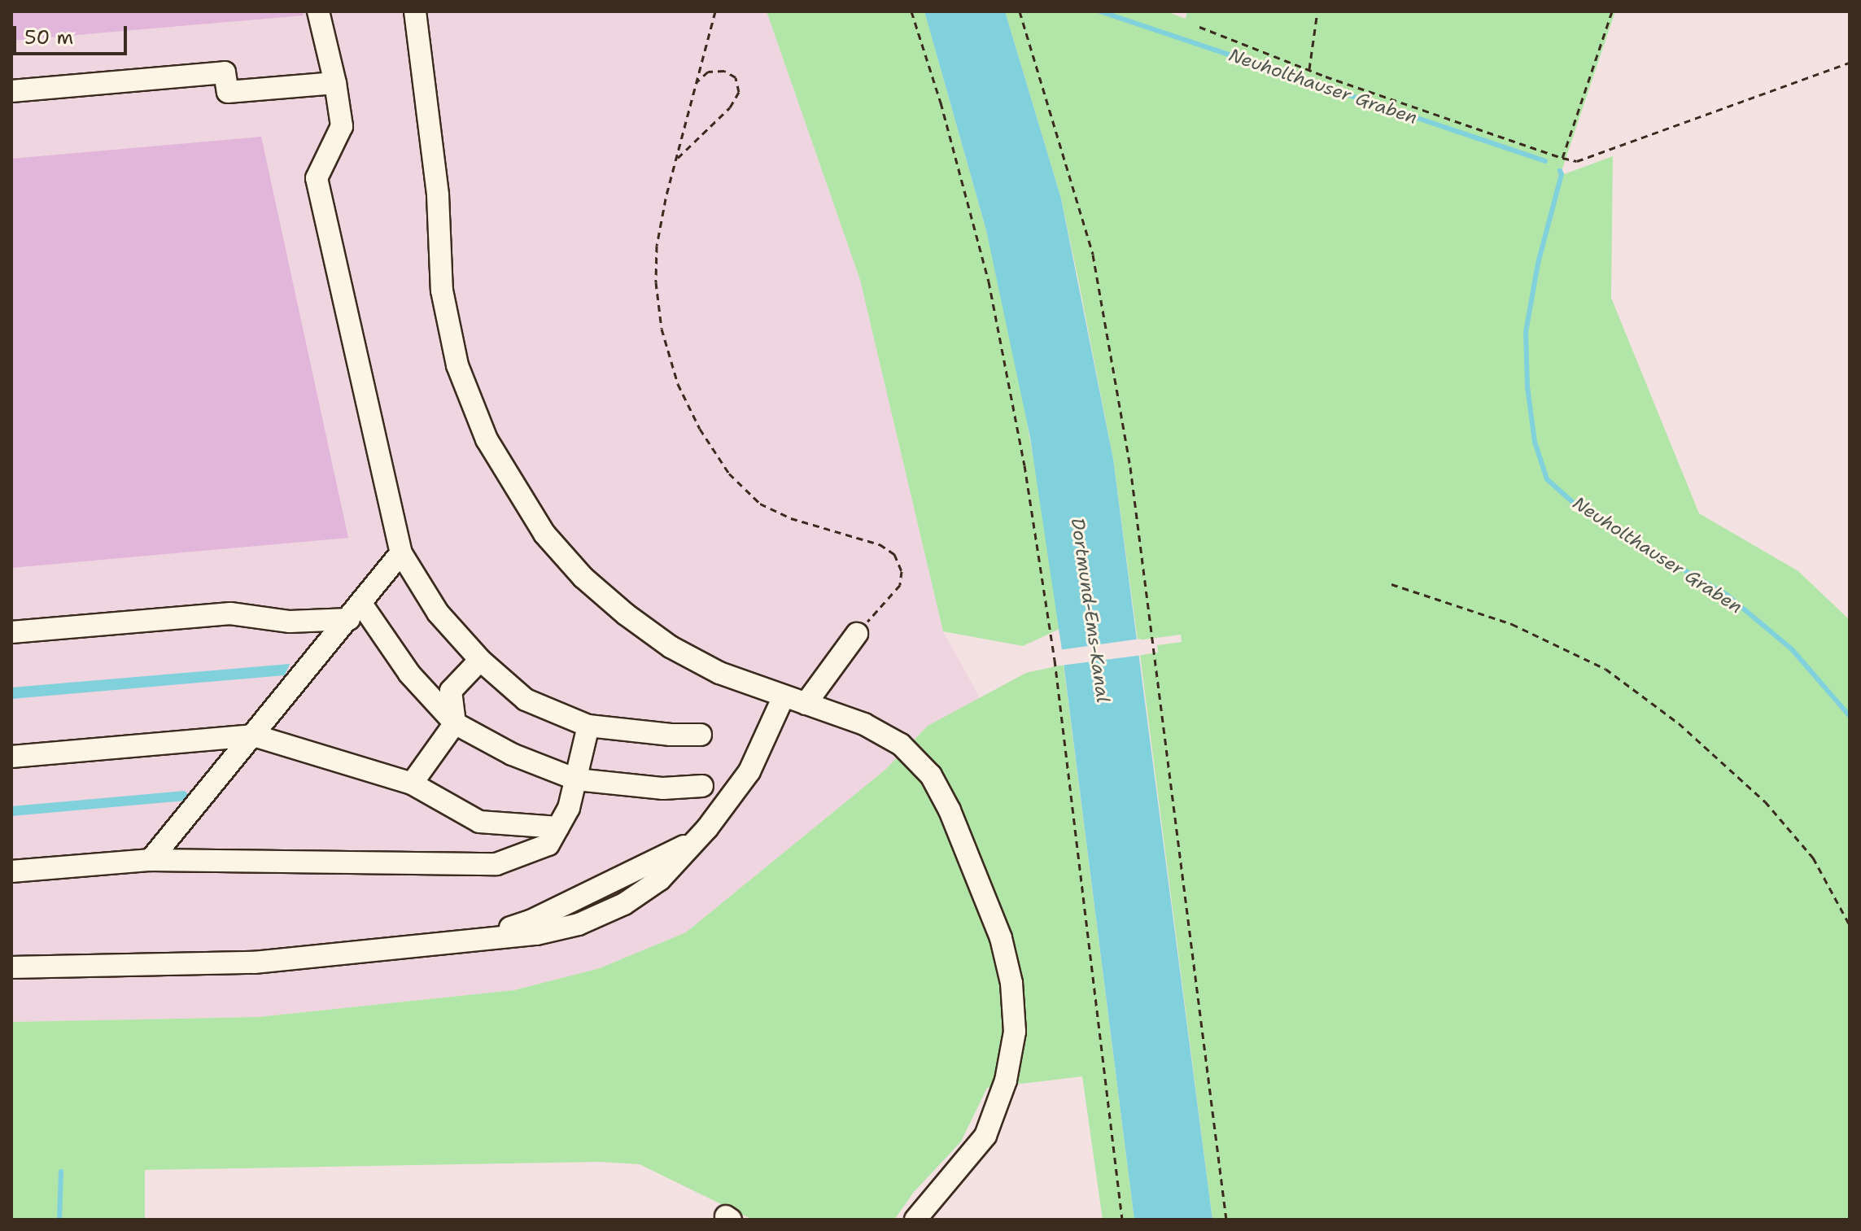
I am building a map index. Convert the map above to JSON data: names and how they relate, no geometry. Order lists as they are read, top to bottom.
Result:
{
  "water": ["Neuholthauser Graben", "Dortmund-Ems-Kanal"],
  "scale_bar": "50 m"
}
